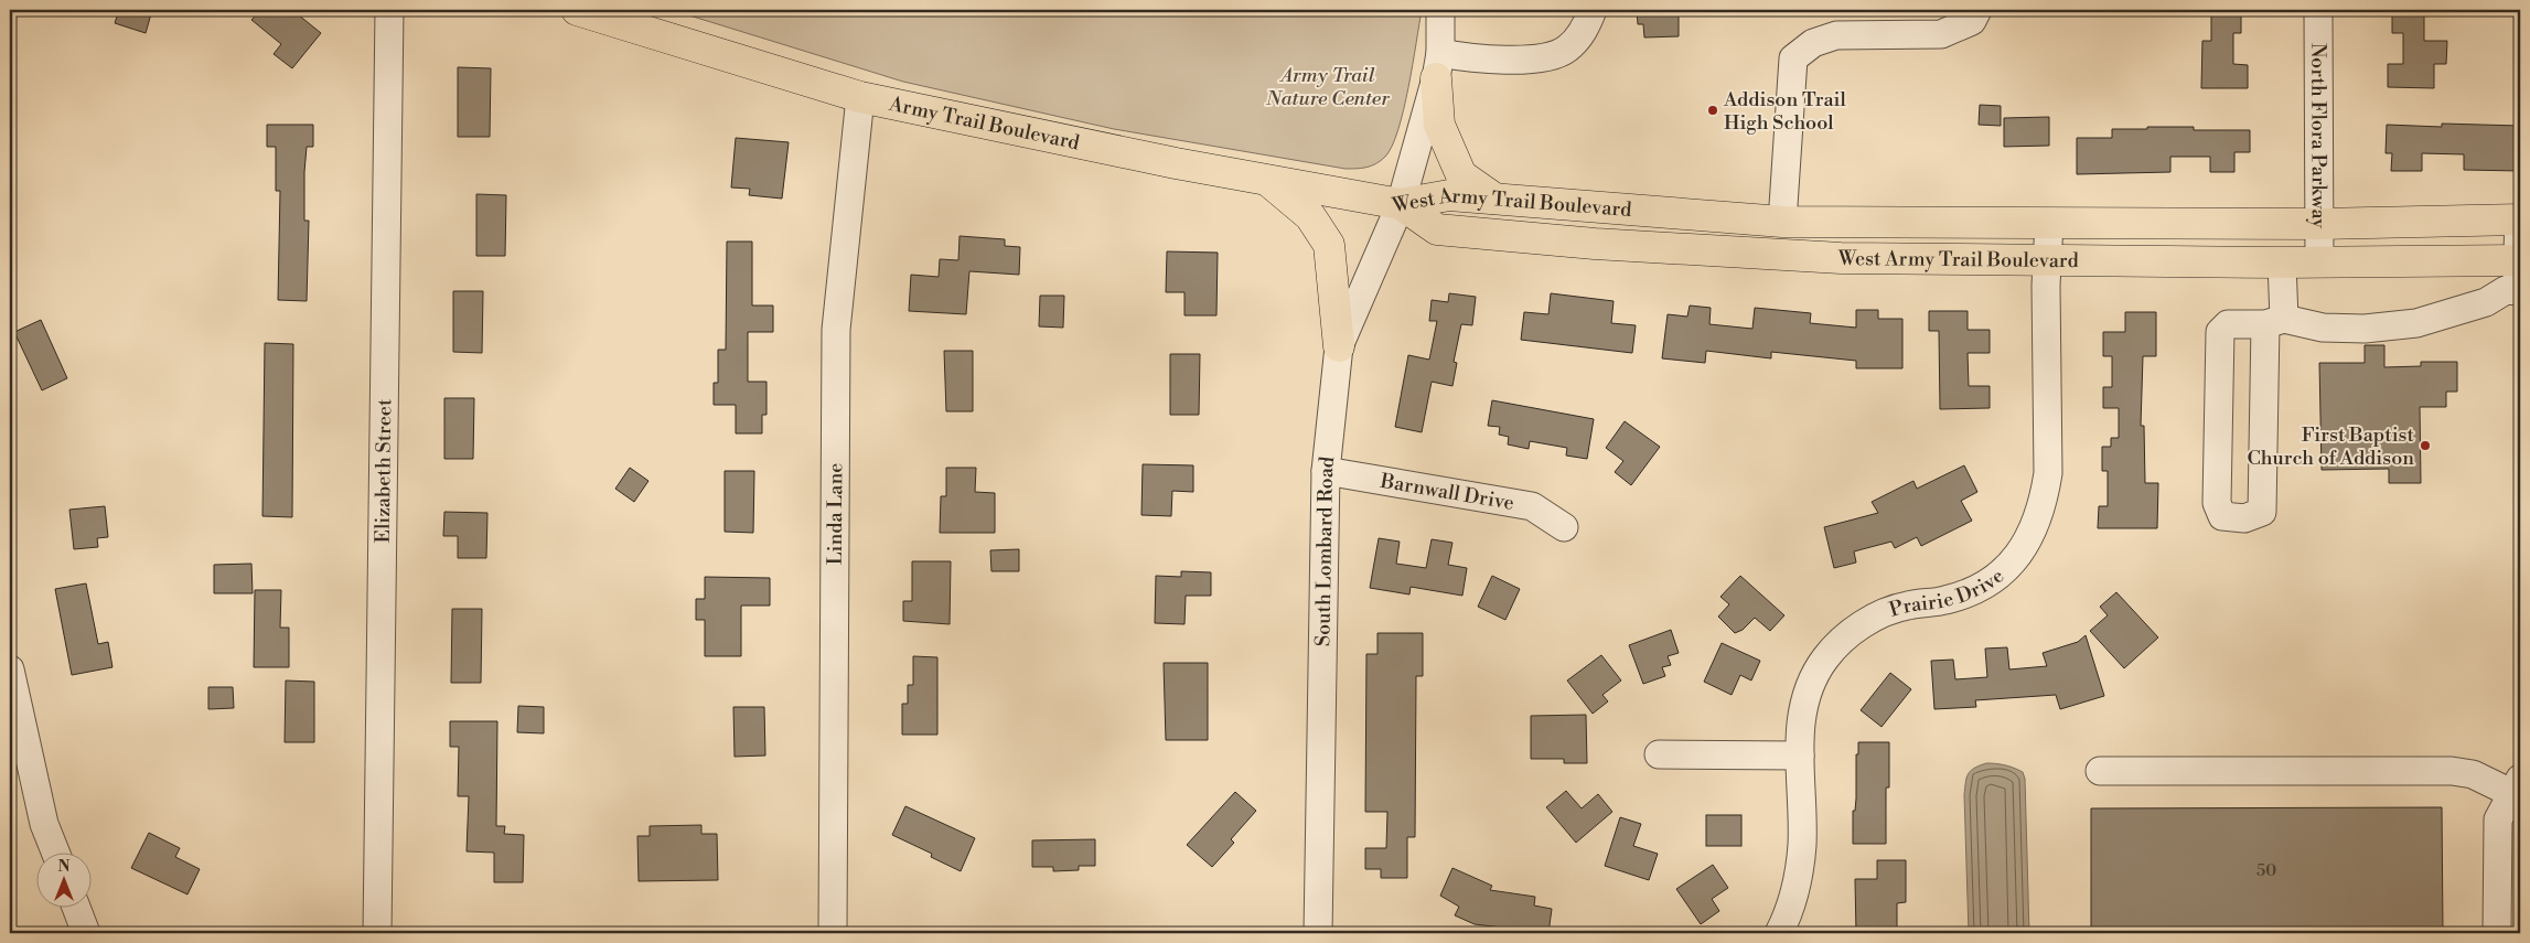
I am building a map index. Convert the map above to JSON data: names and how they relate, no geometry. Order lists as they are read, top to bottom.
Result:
{
  "streets": {
    "main road": ["Army Trail Boulevard", "West Army Trail Boulevard"],
    "street": [
      "North Flora Parkway",
      "Elizabeth Street",
      "Barnwall Drive",
      "Linda Lane",
      "South Lombard Road",
      "Prairie Drive"
    ]
  },
  "crossings": [
    ["Army Trail Boulevard", "West Army Trail Boulevard"],
    ["Army Trail Boulevard", "Linda Lane"],
    ["Army Trail Boulevard", "South Lombard Road"],
    ["North Flora Parkway", "West Army Trail Boulevard"],
    ["West Army Trail Boulevard", "South Lombard Road"],
    ["West Army Trail Boulevard", "Prairie Drive"],
    ["Barnwall Drive", "South Lombard Road"]
  ],
  "parks": ["Army Trail Nature Center"],
  "places": ["Addison Trail High School", "First Baptist Church of Addison"],
  "house_numbers": ["50"],
  "north": "top"
}
